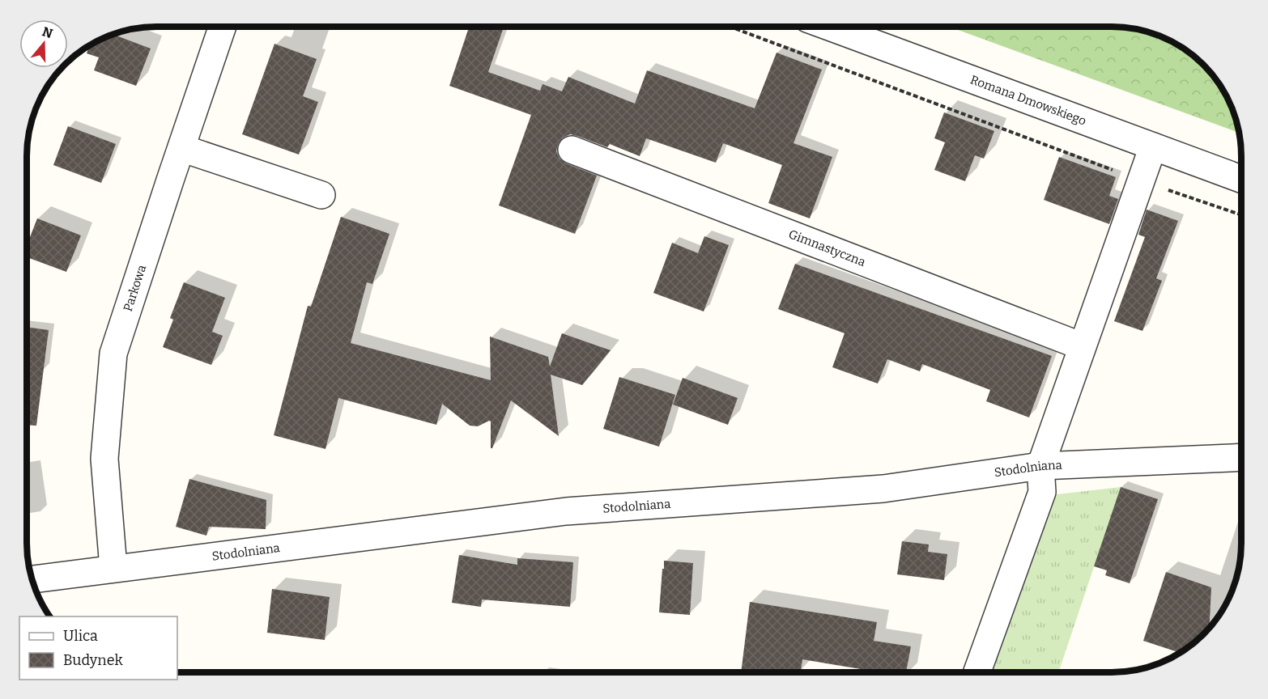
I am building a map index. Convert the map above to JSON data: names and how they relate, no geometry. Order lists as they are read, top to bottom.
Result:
{
  "streets": {
    "street": [
      "Romana Dmowskiego",
      "Gimnastyczna",
      "Parkowa",
      "Stodolniana"
    ]
  },
  "crossings": [
    ["Parkowa", "Stodolniana"]
  ],
  "legend": ["Ulica", "Budynek"],
  "north": "top"
}
